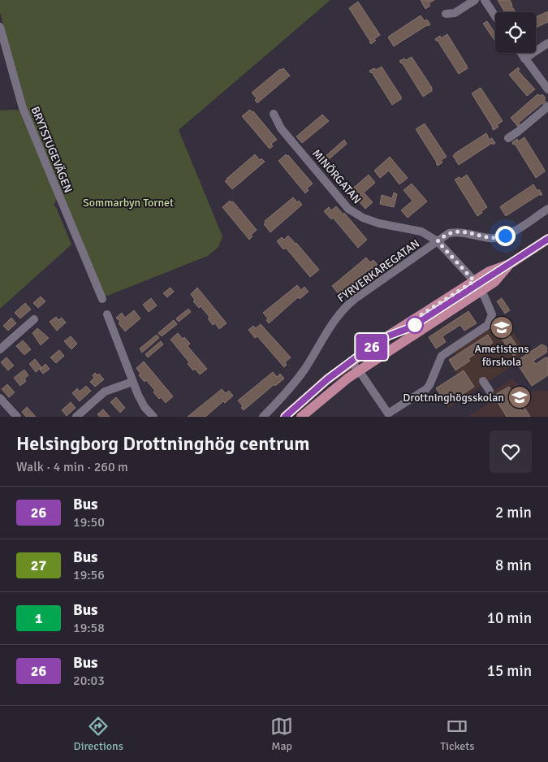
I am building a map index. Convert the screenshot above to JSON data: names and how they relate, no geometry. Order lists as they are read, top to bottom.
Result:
{
  "streets": {
    "street": ["BRYTSTUGEVÄGEN", "MINÖRGATAN", "FYRVERKAREGATAN"]
  },
  "crossings": [
    ["MINÖRGATAN", "FYRVERKAREGATAN"]
  ],
  "parks": ["Sommarbyn Tornet"],
  "places": {
    "school or university": ["Ametistens förskola", "Drottninghögsskolan"]
  },
  "lines": ["bus line 26"],
  "page": {
    "on_map": "26",
    "heading": ["Helsingborg Drottninghög centrum", "Walk · 4 min · 260 m"],
    "list": [
      {
        "mark": "26",
        "name": "Bus",
        "note": "19:50",
        "value": "2 min"
      },
      {
        "mark": "27",
        "name": "Bus",
        "note": "19:56",
        "value": "8 min"
      },
      {
        "mark": "1",
        "name": "Bus",
        "note": "19:58",
        "value": "10 min"
      },
      {
        "mark": "26",
        "name": "Bus",
        "note": "20:03",
        "value": "15 min"
      }
    ],
    "tabs": ["Directions", "Map", "Tickets"]
  }
}
